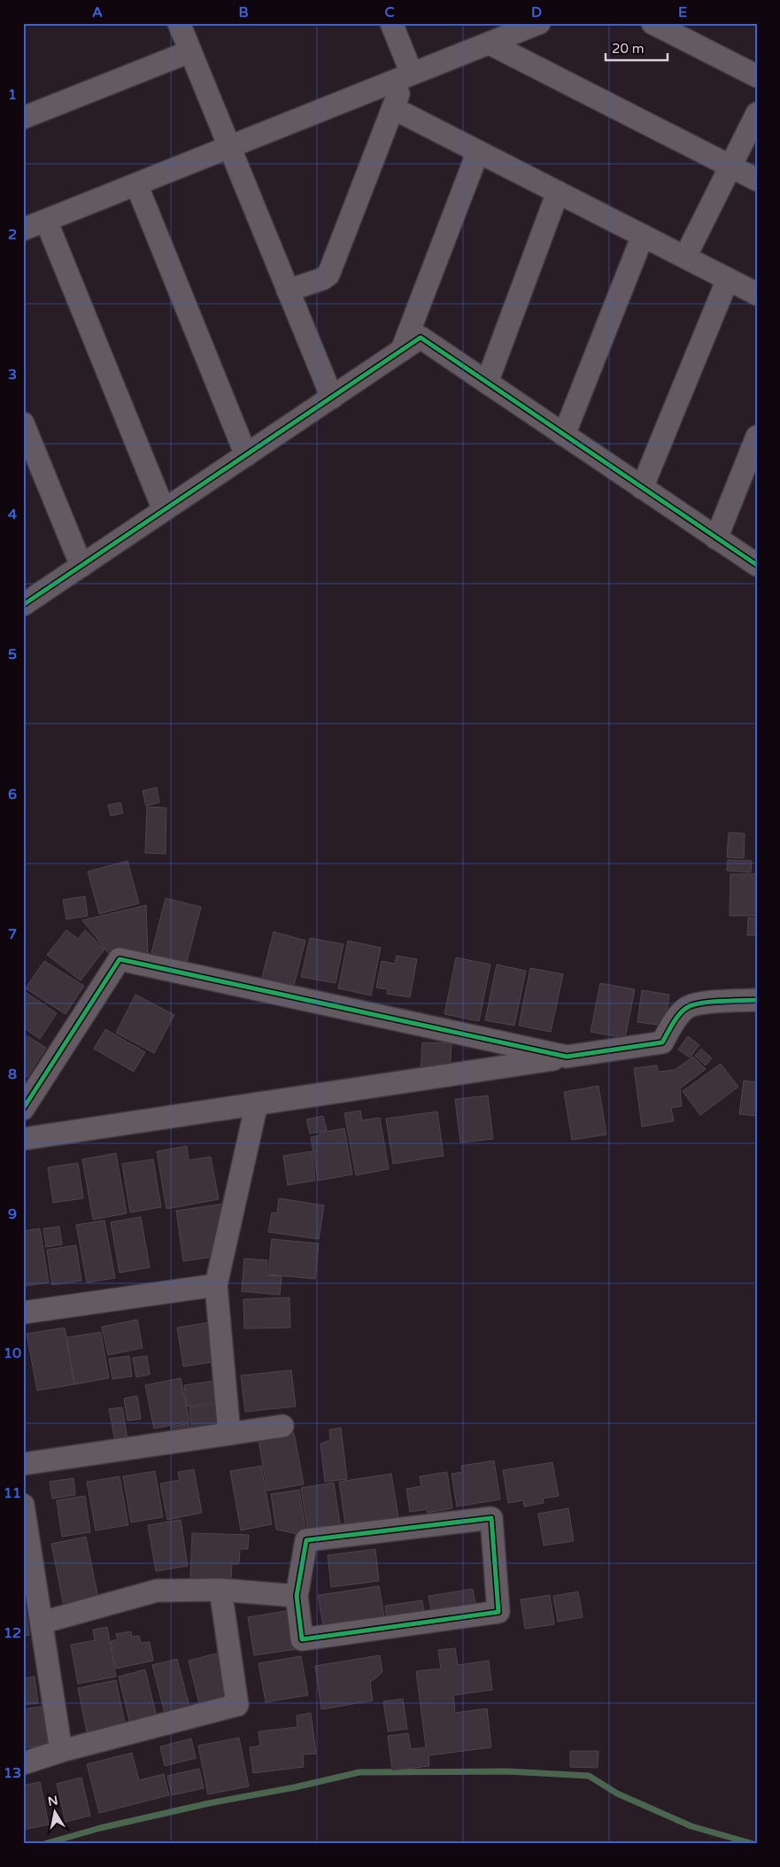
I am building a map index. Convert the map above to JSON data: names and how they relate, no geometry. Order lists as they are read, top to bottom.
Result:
{
  "scale_bar": "20 m",
  "north": "top",
  "grid": {
    "columns": [
      "A",
      "B",
      "C",
      "D",
      "E"
    ],
    "rows": [
      "1",
      "2",
      "3",
      "4",
      "5",
      "6",
      "7",
      "8",
      "9",
      "10",
      "11",
      "12",
      "13"
    ]
  }
}
